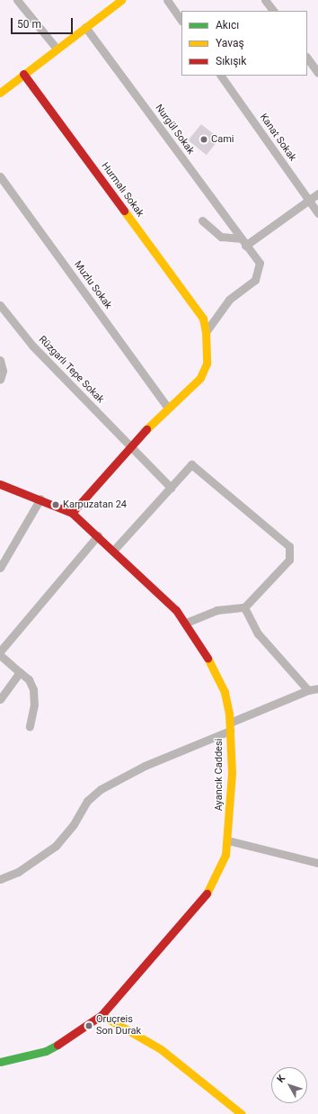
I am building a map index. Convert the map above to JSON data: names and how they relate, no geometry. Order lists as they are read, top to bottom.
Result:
{
  "streets": {
    "street": [
      "Nurgül Sokak",
      "Kanat Sokak",
      "Hurmalı Sokak",
      "Muzlu Sokak",
      "Rüzgarlı Tepe Sokak",
      "Ayancık Caddesi"
    ]
  },
  "crossings": [
    ["Nurgül Sokak", "Hurmalı Sokak"]
  ],
  "places": ["Cami", "Karpuzatan 24", "Oruçreis Son Durak"],
  "legend": ["Akıcı", "Yavaş", "Sıkışık"],
  "scale_bar": "50 m",
  "north": "top left"
}
